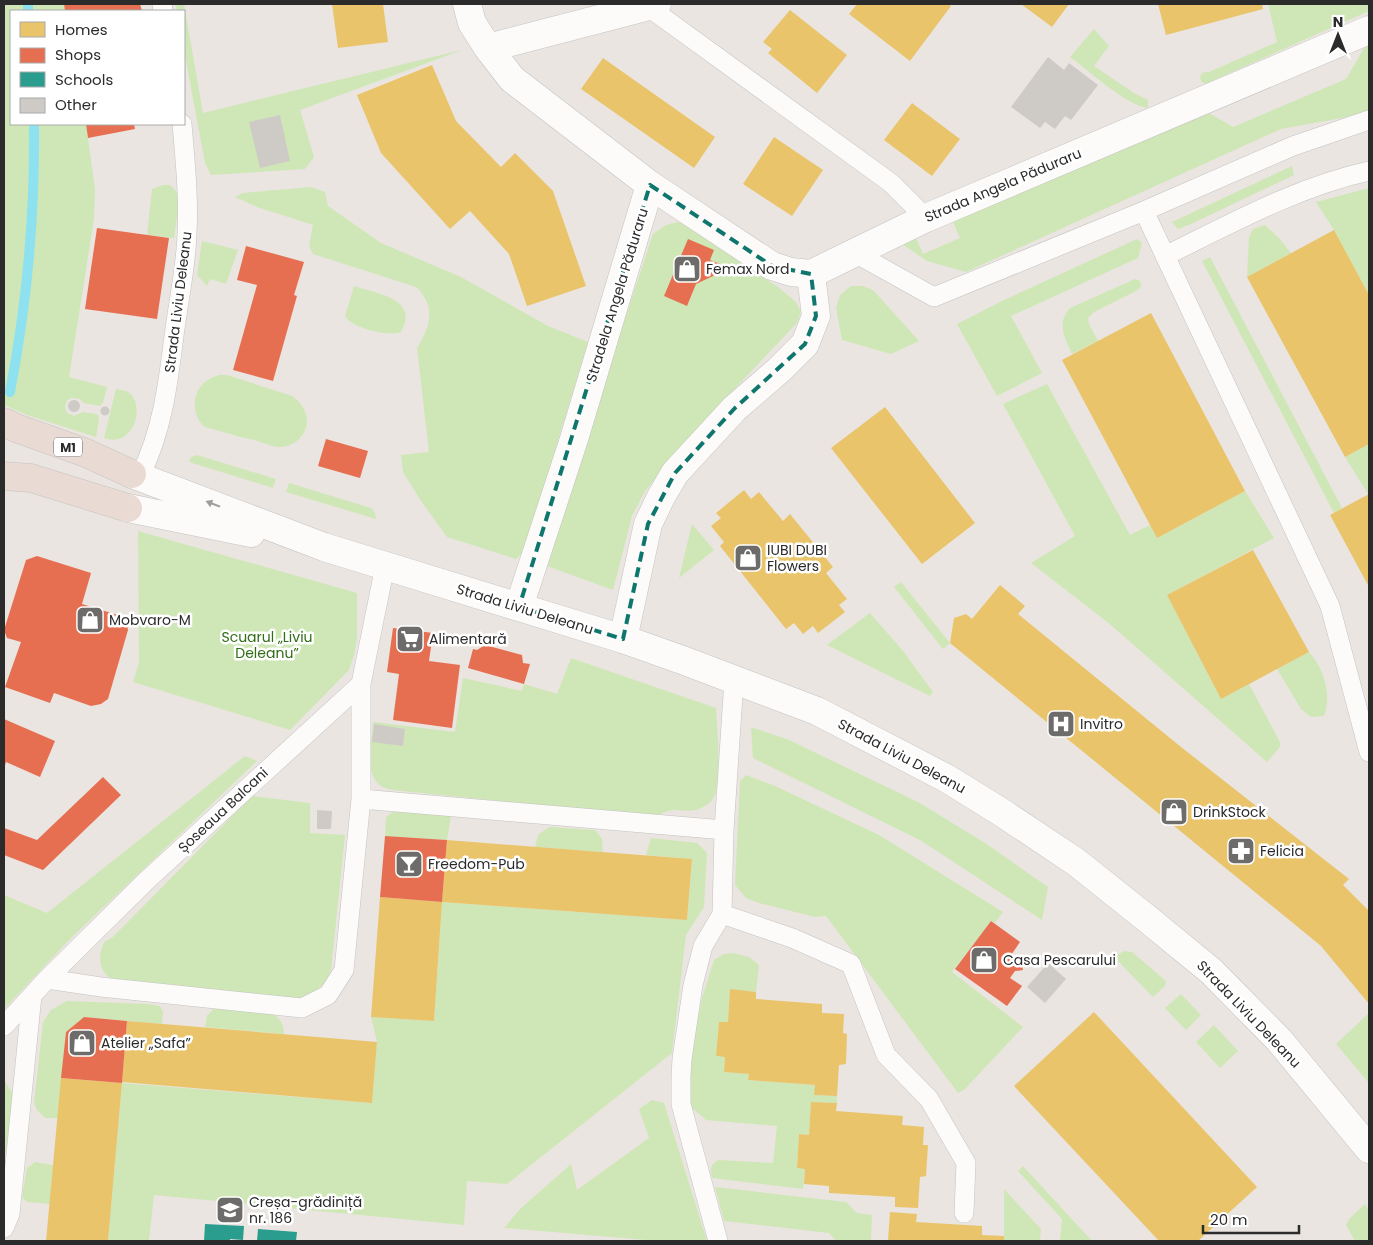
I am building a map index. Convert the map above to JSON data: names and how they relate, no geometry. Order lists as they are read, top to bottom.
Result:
{
  "streets": {
    "highway": ["M1"],
    "street": ["Strada Angela Păduraru", "Stradela Angela Păduraru", "Strada Liviu Deleanu"],
    "lane": ["Șoseaua Balcani"]
  },
  "crossings": [
    ["Stradela Angela Păduraru", "Strada Liviu Deleanu"],
    ["Strada Liviu Deleanu", "M1"]
  ],
  "parks": ["Scuarul „Liviu Deleanu”"],
  "places": {
    "shop": [
      "Femax Nord",
      "IUBI DUBI Flowers",
      "Mobvaro-M",
      "DrinkStock",
      "Casa Pescarului",
      "Atelier „Safa”"
    ],
    "supermarket": ["Alimentară"],
    "hospital": ["Invitro"],
    "pharmacy": ["Felicia"],
    "bar": ["Freedom-Pub"],
    "school or university": ["Creșa-grădiniță nr. 186"]
  },
  "legend": [
    "Homes",
    "Shops",
    "Schools",
    "Other"
  ],
  "scale_bar": "20 m",
  "north": "top"
}
